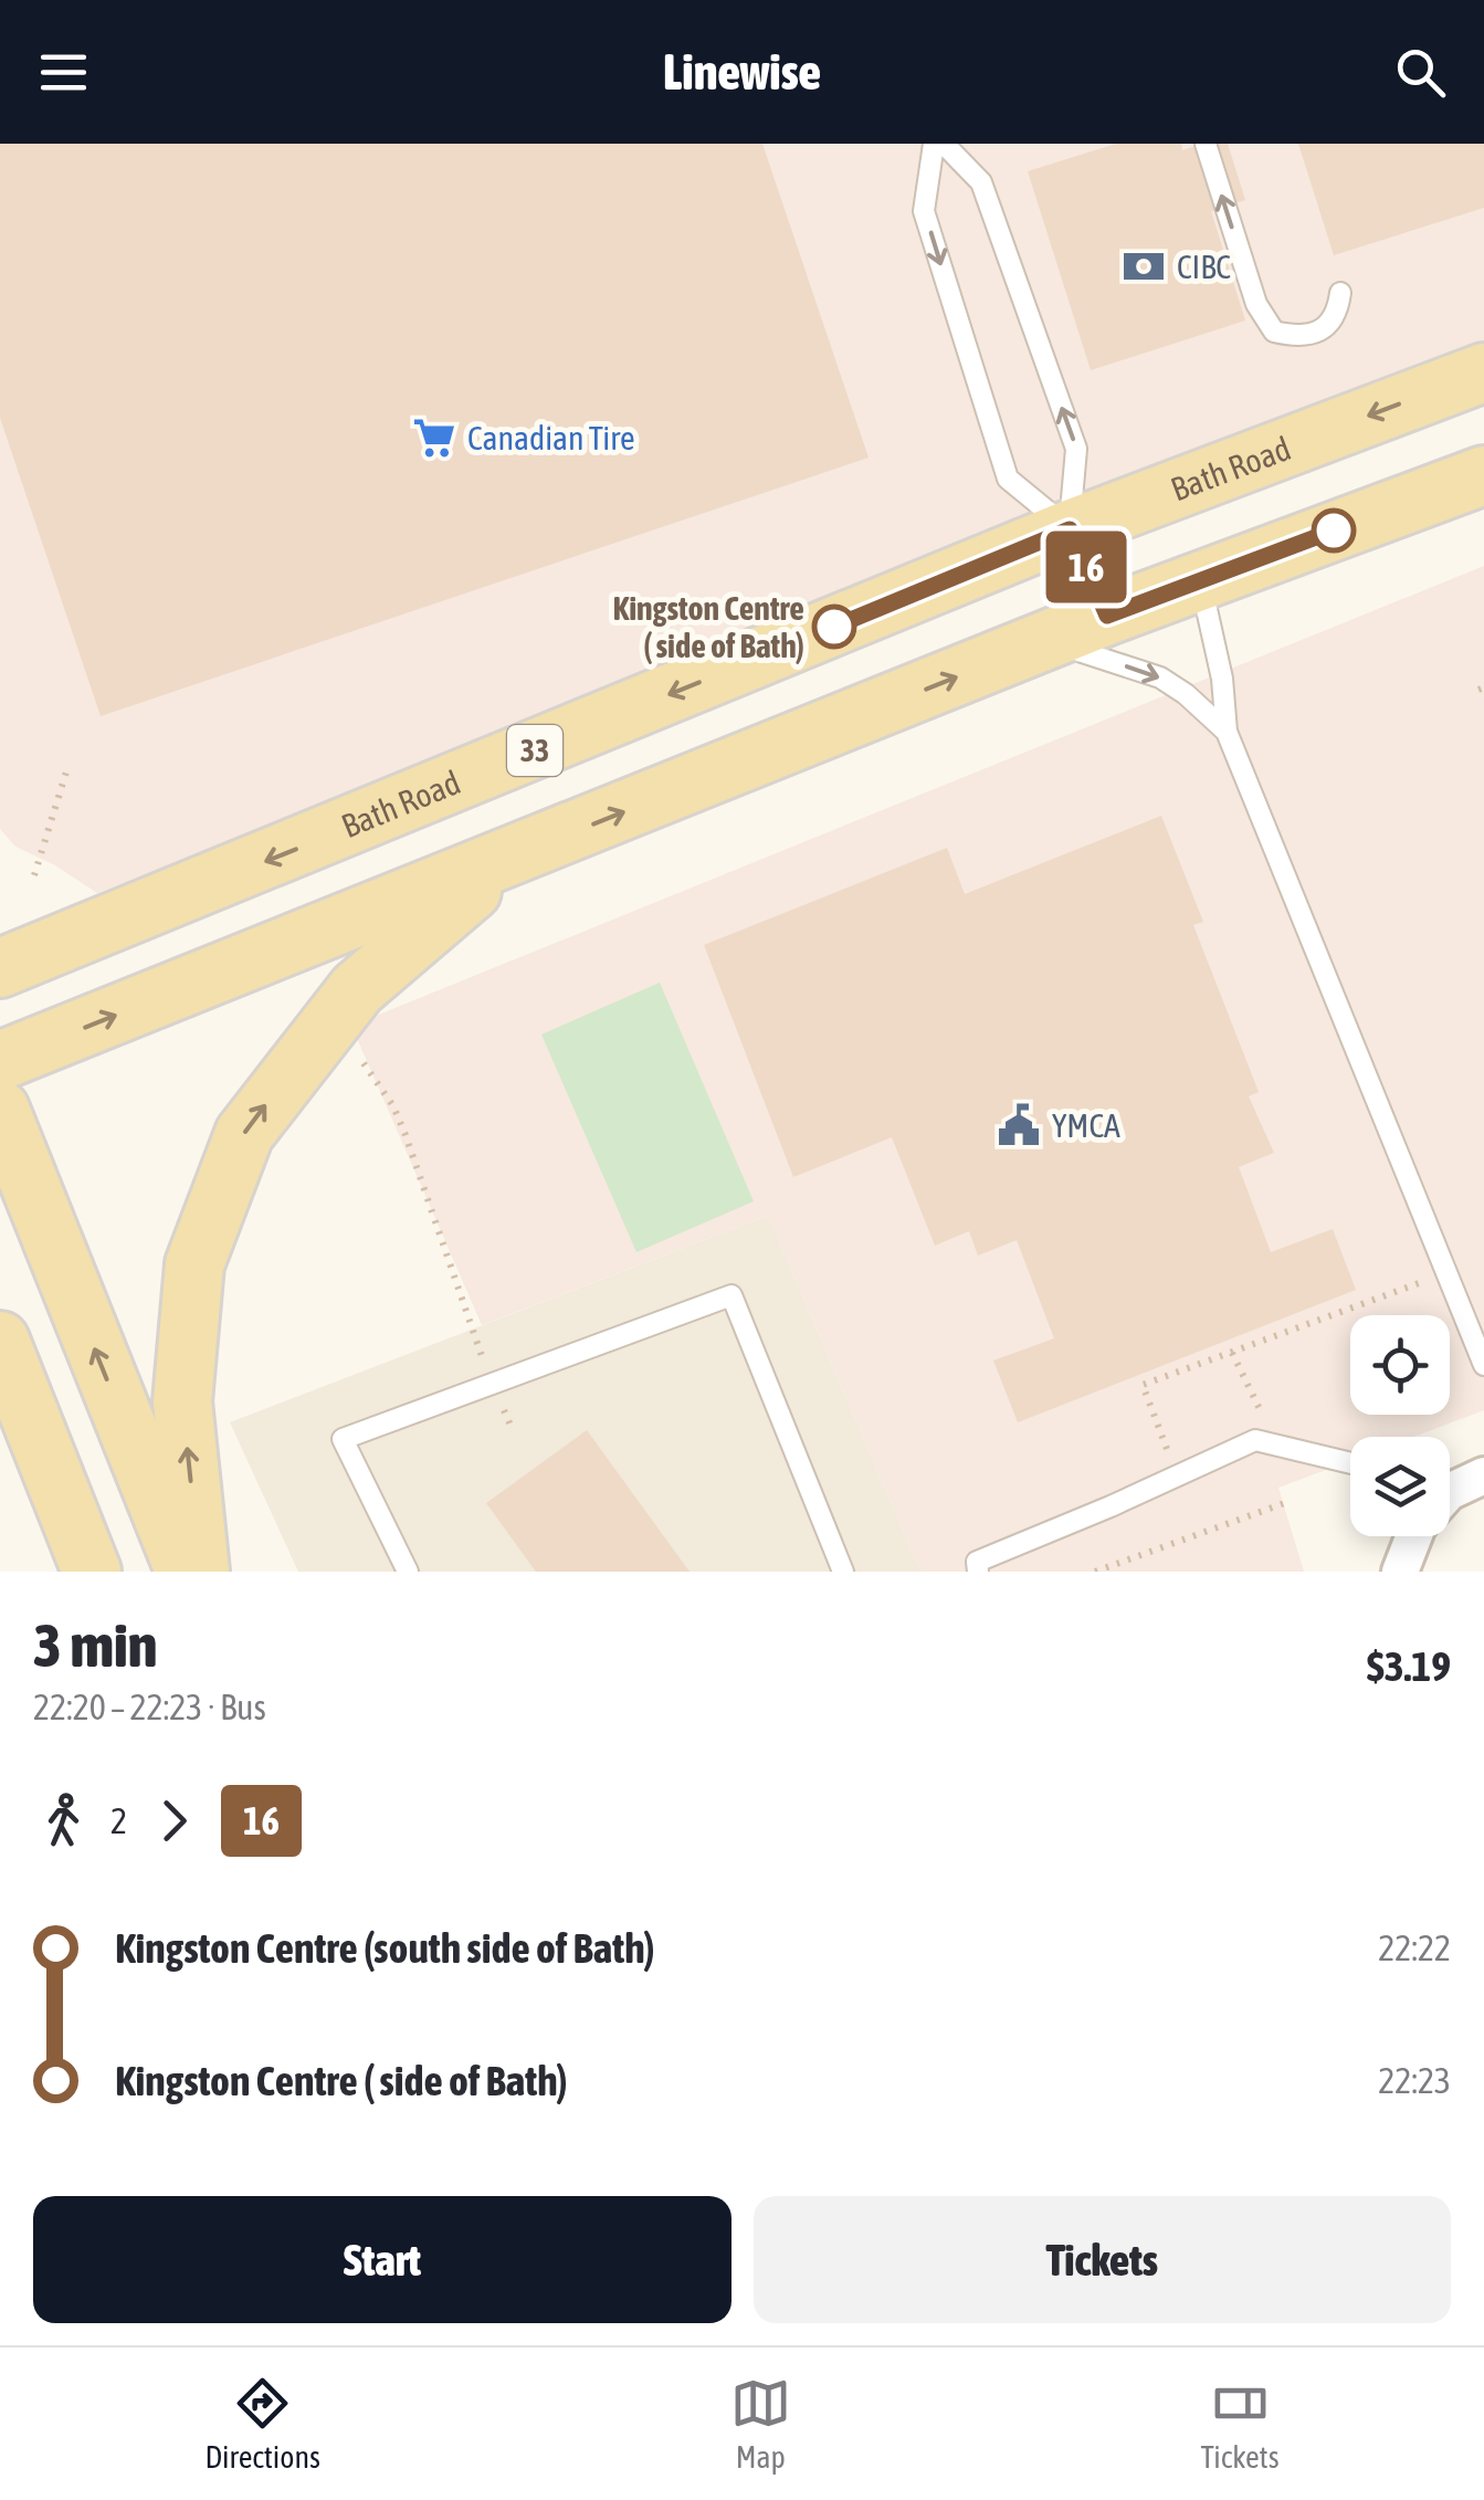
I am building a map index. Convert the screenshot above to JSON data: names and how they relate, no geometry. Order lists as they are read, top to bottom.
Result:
{
  "streets": {
    "main road": ["Bath Road", "33"]
  },
  "places": {
    "bank": ["CIBC"],
    "supermarket": ["Canadian Tire"],
    "other": ["Kingston Centre ( side of Bath)"],
    "public building": ["YMCA"]
  },
  "lines": ["bus line 16"],
  "page": {
    "header": "Linewise",
    "on_map": "16",
    "heading": ["3 min", "22:20 – 22:23 · Bus", "$3.19"],
    "legs": ["2", "16"],
    "list": [
      {
        "name": "Kingston Centre (south side of Bath)",
        "value": "22:22"
      },
      {
        "name": "Kingston Centre ( side of Bath)",
        "value": "22:23"
      }
    ],
    "buttons": ["Start", "Tickets"],
    "tabs": ["Directions", "Map", "Tickets"]
  }
}
